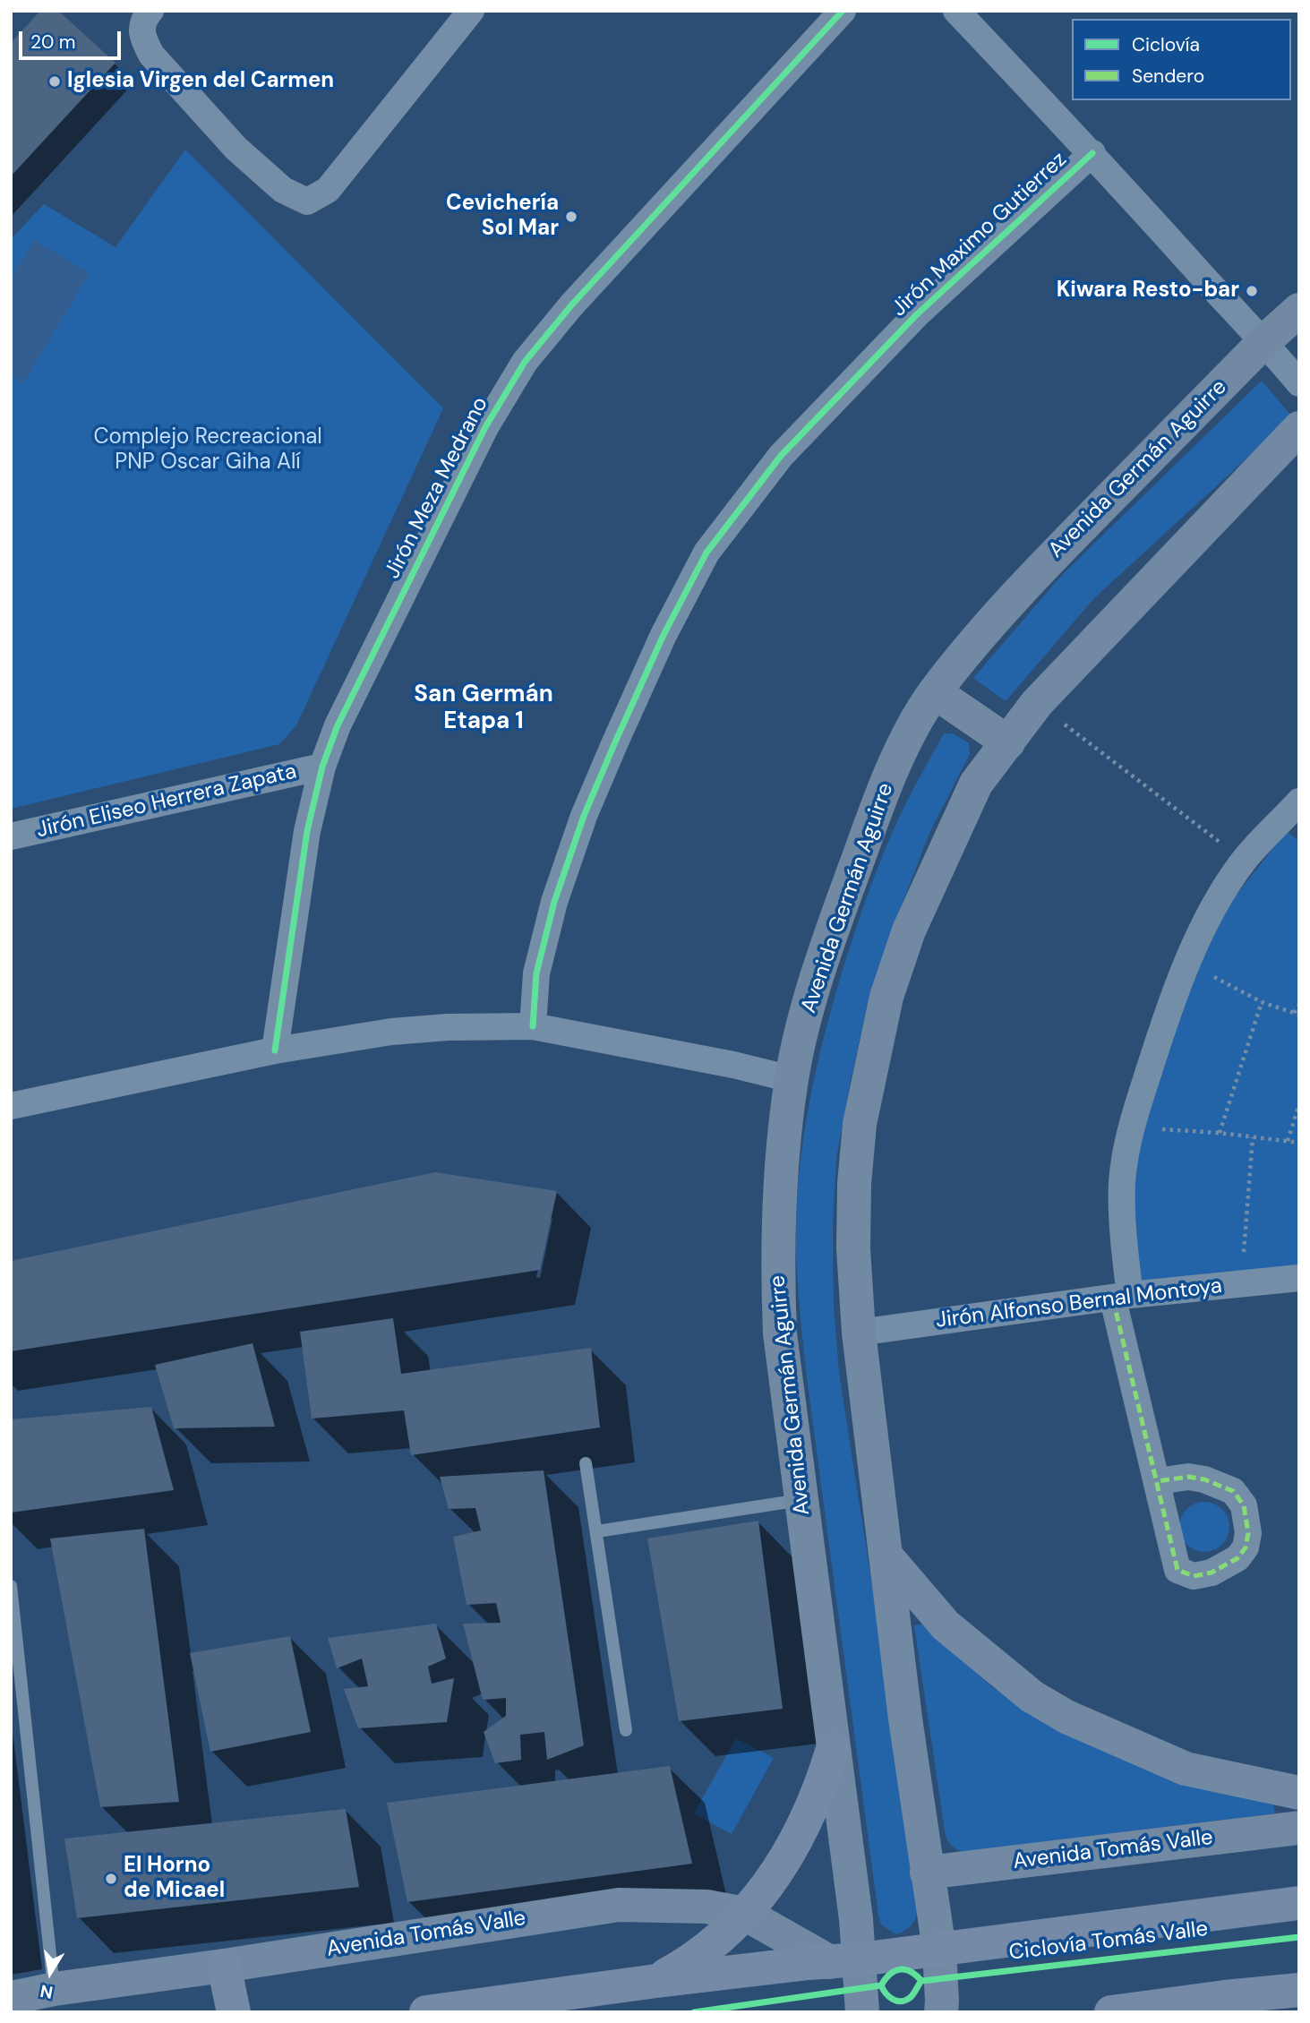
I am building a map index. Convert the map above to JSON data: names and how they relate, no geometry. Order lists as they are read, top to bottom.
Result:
{
  "streets": {
    "main road": ["Avenida Germán Aguirre", "Avenida Tomás Valle"],
    "street": [
      "Jirón Maximo Gutierrez",
      "Jirón Meza Medrano",
      "Jirón Eliseo Herrera Zapata",
      "Jirón Alfonso Bernal Montoya"
    ],
    "cycle path": ["Ciclovía Tomás Valle"]
  },
  "crossings": [
    ["Avenida Germán Aguirre", "Avenida Tomás Valle"],
    ["Jirón Meza Medrano", "Jirón Eliseo Herrera Zapata"]
  ],
  "districts": ["San Germán Etapa 1"],
  "parks": ["Complejo Recreacional PNP Oscar Giha Alí"],
  "places": [
    "Iglesia Virgen del Carmen",
    "Cevichería Sol Mar",
    "Kiwara Resto-bar",
    "El Horno de Micael"
  ],
  "legend": ["Ciclovía", "Sendero"],
  "scale_bar": "20 m",
  "north": "bottom"
}
